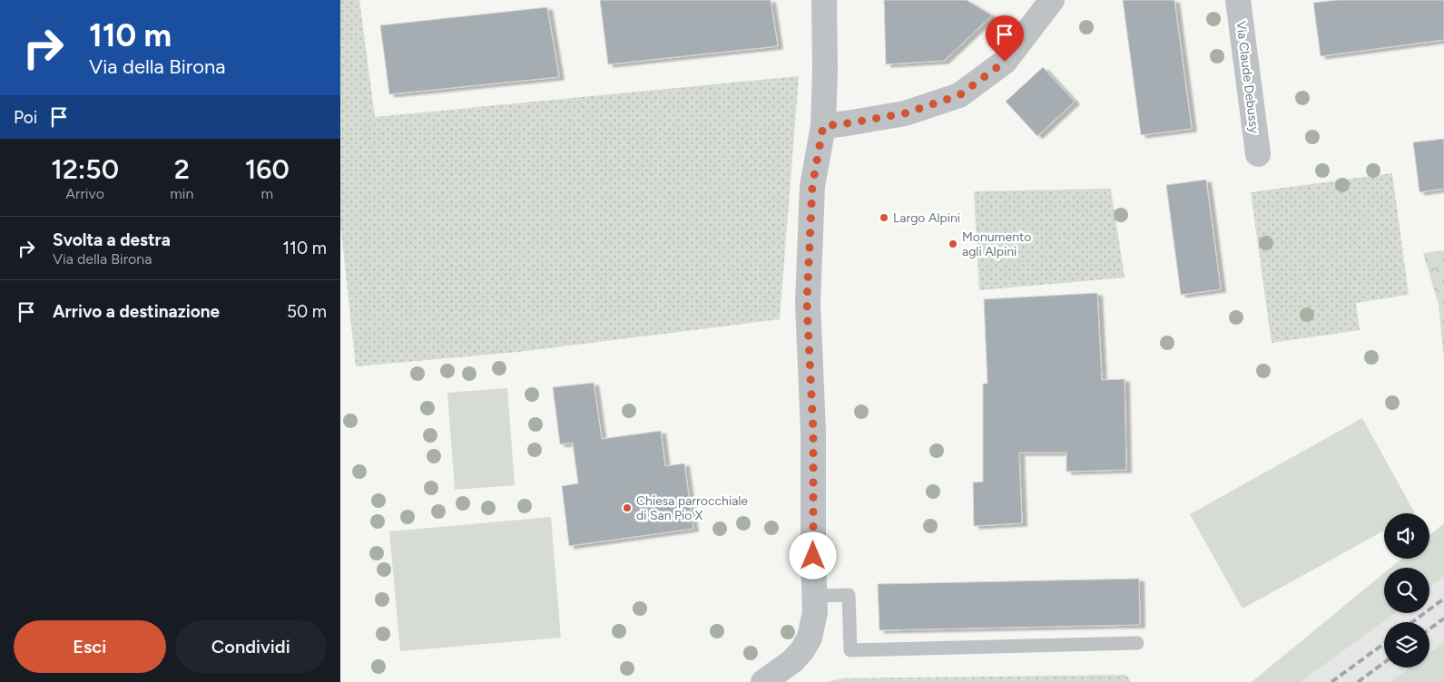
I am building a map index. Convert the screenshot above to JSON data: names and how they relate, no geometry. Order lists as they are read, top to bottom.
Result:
{
  "streets": {
    "street": ["Via Claude Debussy"]
  },
  "places": ["Largo Alpini", "Monumento agli Alpini", "Chiesa parrocchiale di San Pio X"],
  "page": {
    "turn": ["110 m", "Via della Birona"],
    "then": "Poi",
    "eta": [
      "12:50",
      "Arrivo",
      "2",
      "min",
      "160",
      "m"
    ],
    "list": [
      {
        "name": "Svolta a destra",
        "note": "Via della Birona",
        "value": "110 m"
      },
      {
        "name": "Arrivo a destinazione",
        "value": "50 m"
      }
    ],
    "buttons": ["Esci", "Condividi"]
  }
}
